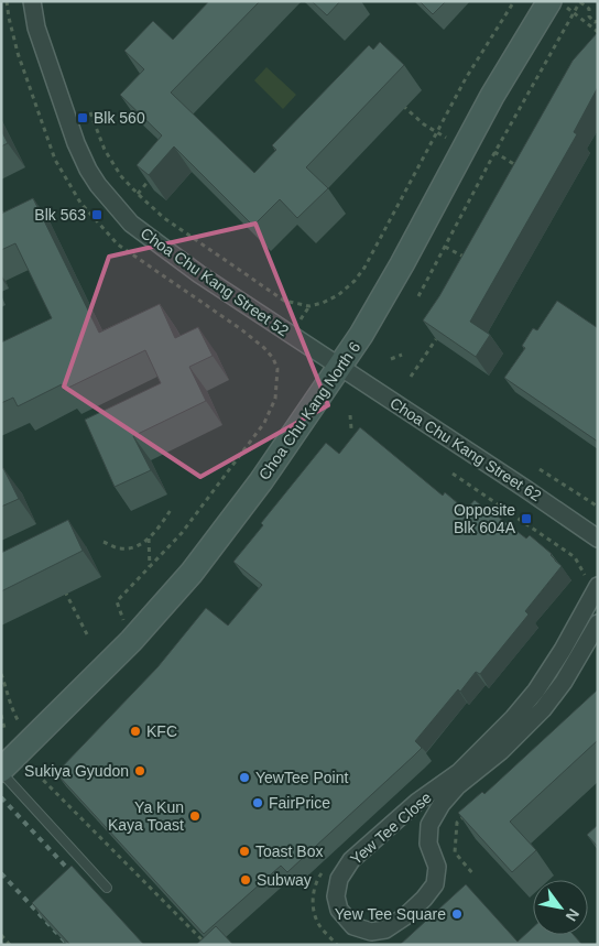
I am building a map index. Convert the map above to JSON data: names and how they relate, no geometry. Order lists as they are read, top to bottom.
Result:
{
  "streets": {
    "street": [
      "Choa Chu Kang Street 52",
      "Choa Chu Kang North 6",
      "Choa Chu Kang Street 62",
      "Yew Tee Close"
    ]
  },
  "crossings": [
    ["Choa Chu Kang Street 52", "Choa Chu Kang North 6"],
    ["Choa Chu Kang Street 52", "Choa Chu Kang Street 62"],
    ["Choa Chu Kang North 6", "Choa Chu Kang Street 62"]
  ],
  "places": {
    "transit": ["Blk 560", "Blk 563", "Opposite Blk 604A"],
    "other": [
      "KFC",
      "Sukiya Gyudon",
      "YewTee Point",
      "FairPrice",
      "Ya Kun Kaya Toast",
      "Toast Box",
      "Subway",
      "Yew Tee Square"
    ]
  },
  "north": "bottom right"
}
